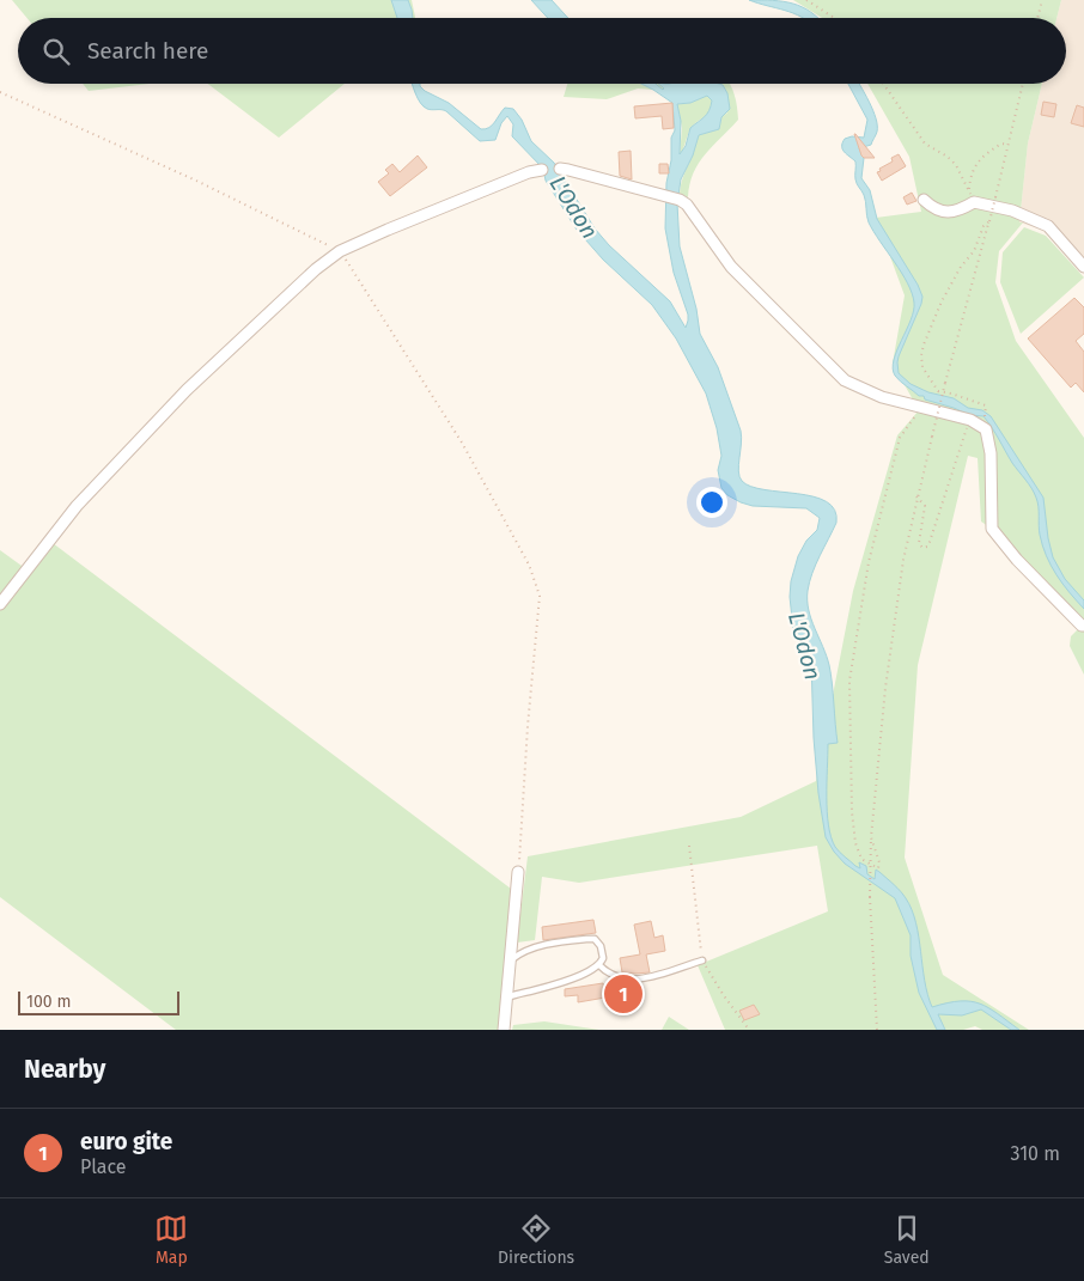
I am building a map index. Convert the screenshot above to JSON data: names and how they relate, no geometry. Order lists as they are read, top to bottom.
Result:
{
  "water": ["L'Odon"],
  "scale_bar": "100 m",
  "page": {
    "search": "Search here",
    "pins": "1",
    "scale": "100 m",
    "heading": "Nearby",
    "list": [
      {
        "mark": "1",
        "name": "euro gite",
        "note": "Place",
        "value": "310 m"
      }
    ],
    "nav": ["Map", "Directions", "Saved"]
  }
}
